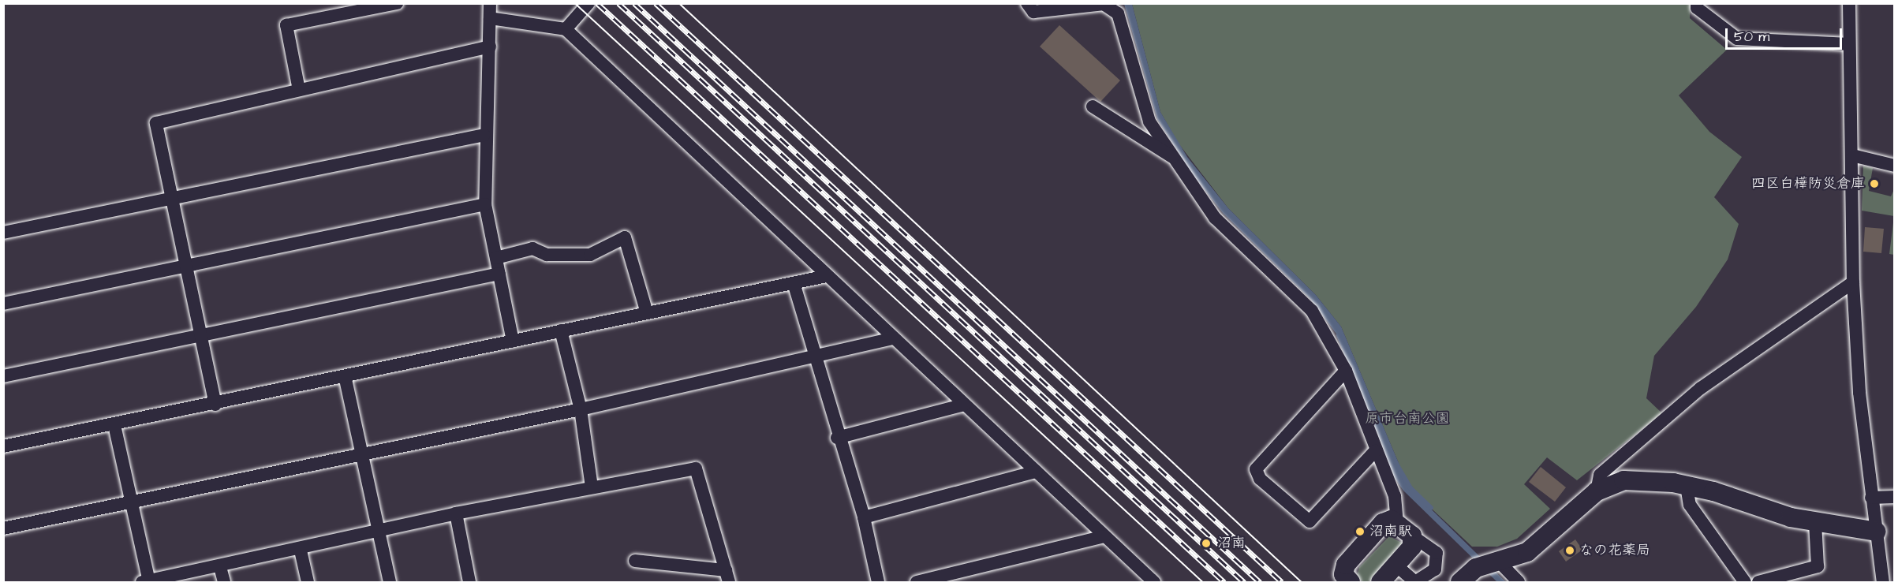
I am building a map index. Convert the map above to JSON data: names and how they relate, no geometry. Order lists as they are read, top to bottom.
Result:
{
  "parks": ["原市台南公園"],
  "places": [
    "四区白樺防災倉庫",
    "沼南駅",
    "沼南",
    "なの花薬局"
  ],
  "scale_bar": "50 m"
}
